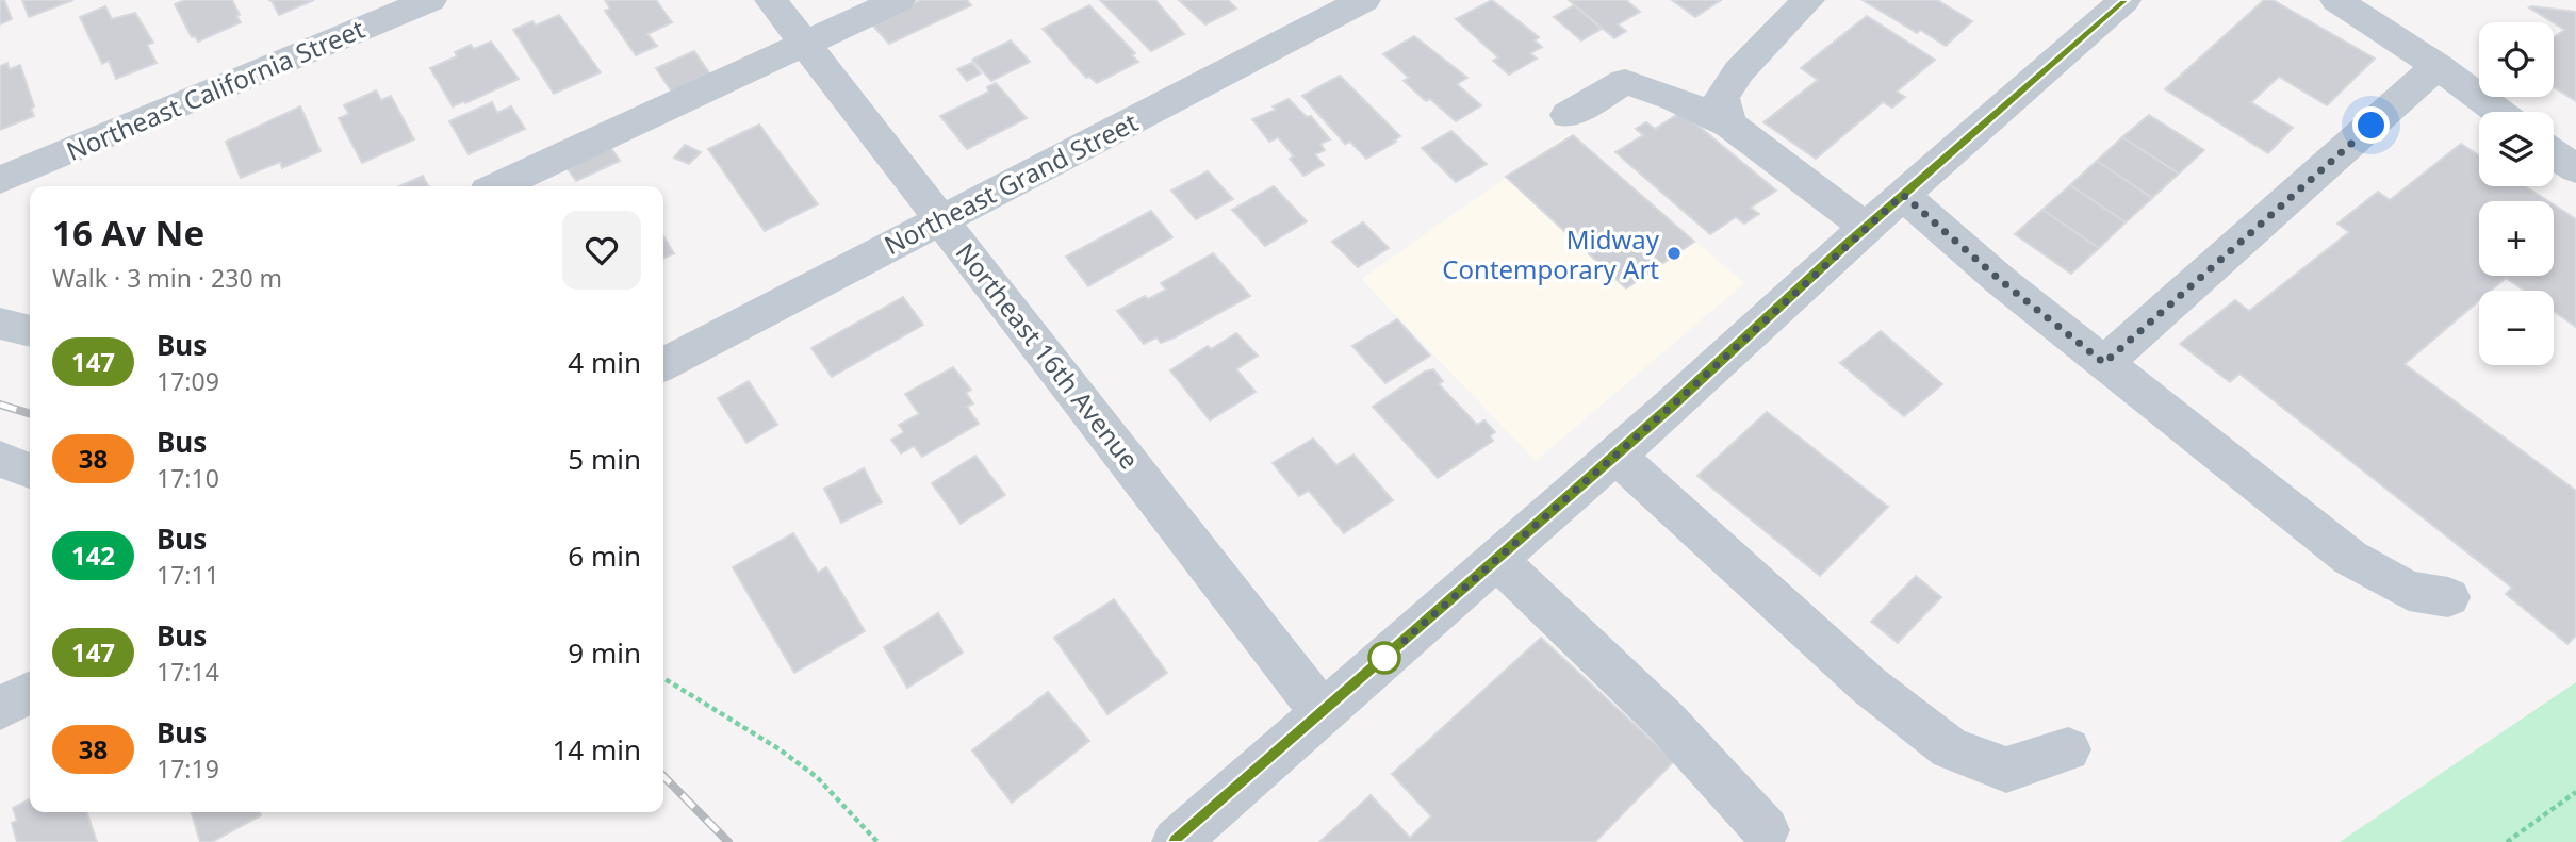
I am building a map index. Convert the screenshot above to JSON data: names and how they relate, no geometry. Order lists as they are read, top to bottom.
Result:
{
  "streets": {
    "street": ["Northeast California Street", "Northeast Grand Street", "Northeast 16th Avenue"]
  },
  "crossings": [
    ["Northeast Grand Street", "Northeast 16th Avenue"]
  ],
  "places": ["Midway Contemporary Art"],
  "lines": ["bus line 147"],
  "page": {
    "map_buttons": ["+", "−"],
    "heading": ["16 Av Ne", "Walk · 3 min · 230 m"],
    "list": [
      {
        "mark": "147",
        "name": "Bus",
        "note": "17:09",
        "value": "4 min"
      },
      {
        "mark": "38",
        "name": "Bus",
        "note": "17:10",
        "value": "5 min"
      },
      {
        "mark": "142",
        "name": "Bus",
        "note": "17:11",
        "value": "6 min"
      },
      {
        "mark": "147",
        "name": "Bus",
        "note": "17:14",
        "value": "9 min"
      },
      {
        "mark": "38",
        "name": "Bus",
        "note": "17:19",
        "value": "14 min"
      }
    ]
  }
}
